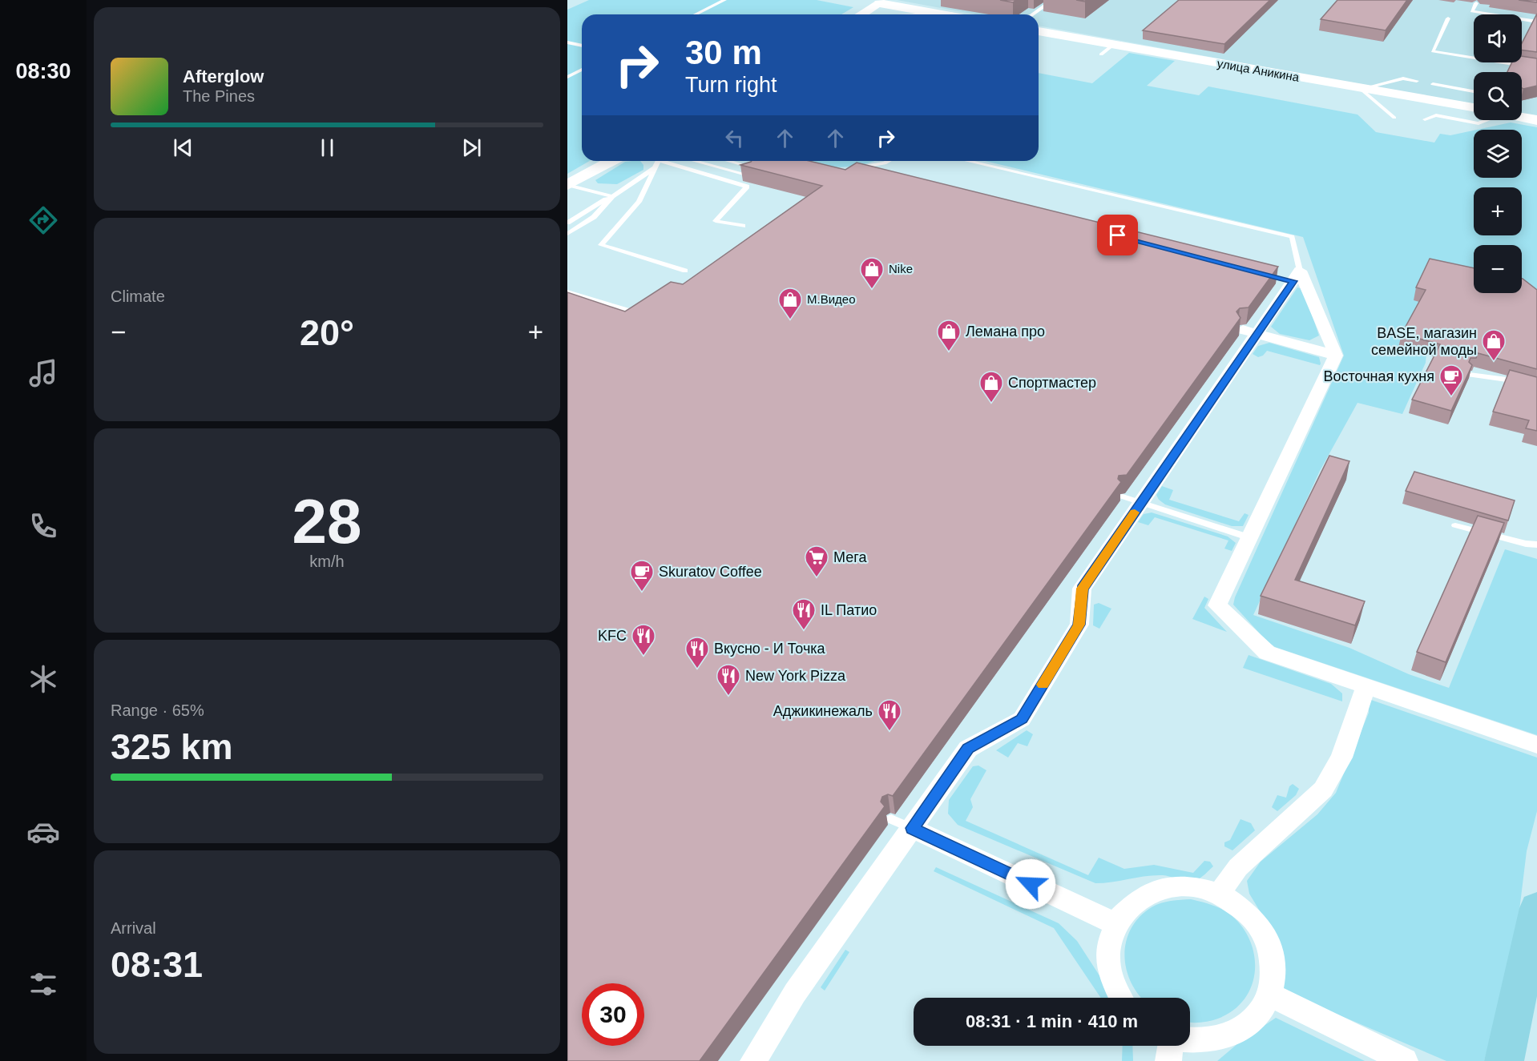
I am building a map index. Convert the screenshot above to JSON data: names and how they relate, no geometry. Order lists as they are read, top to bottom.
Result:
{
  "streets": {
    "main road": ["улица Аникина"]
  },
  "places": {
    "shop": [
      "Nike",
      "М.Видео",
      "Лемана про",
      "BASE, магазин семейной моды",
      "Спортмастер"
    ],
    "cafe": ["Восточная кухня", "Skuratov Coffee"],
    "supermarket": ["Мега"],
    "restaurant": [
      "IL Патио",
      "KFC",
      "Вкусно - И Точка",
      "New York Pizza",
      "Аджикинежаль"
    ]
  },
  "page": {
    "tabs": "08:30",
    "map_buttons": ["+", "−"],
    "turn": ["30 m", "Turn right"],
    "song": ["Afterglow", "The Pines"],
    "tile": [
      "Climate",
      ["28", "km/h"],
      ["Range · 65%", "325 km"],
      ["Arrival", "08:31"]
    ],
    "heat": ["−", "20°", "+"],
    "limit": "30",
    "trip": "08:31 · 1 min · 410 m"
  }
}
